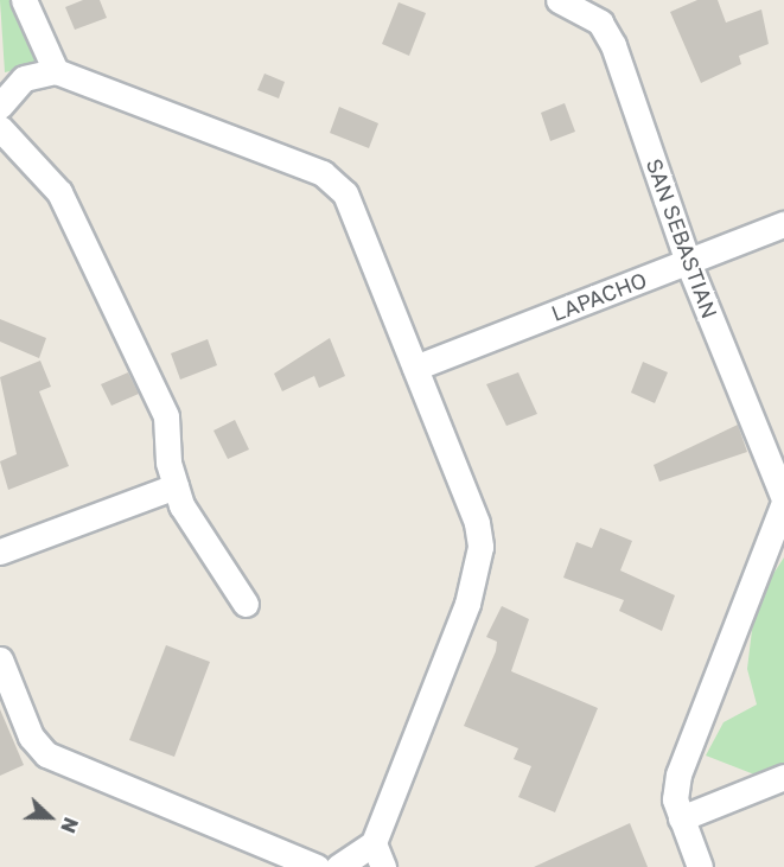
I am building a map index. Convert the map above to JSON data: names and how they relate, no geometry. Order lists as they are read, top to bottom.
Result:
{
  "streets": {
    "street": ["SAN SEBASTIAN", "LAPACHO"]
  },
  "crossings": [
    ["SAN SEBASTIAN", "LAPACHO"]
  ],
  "north": "right"
}
